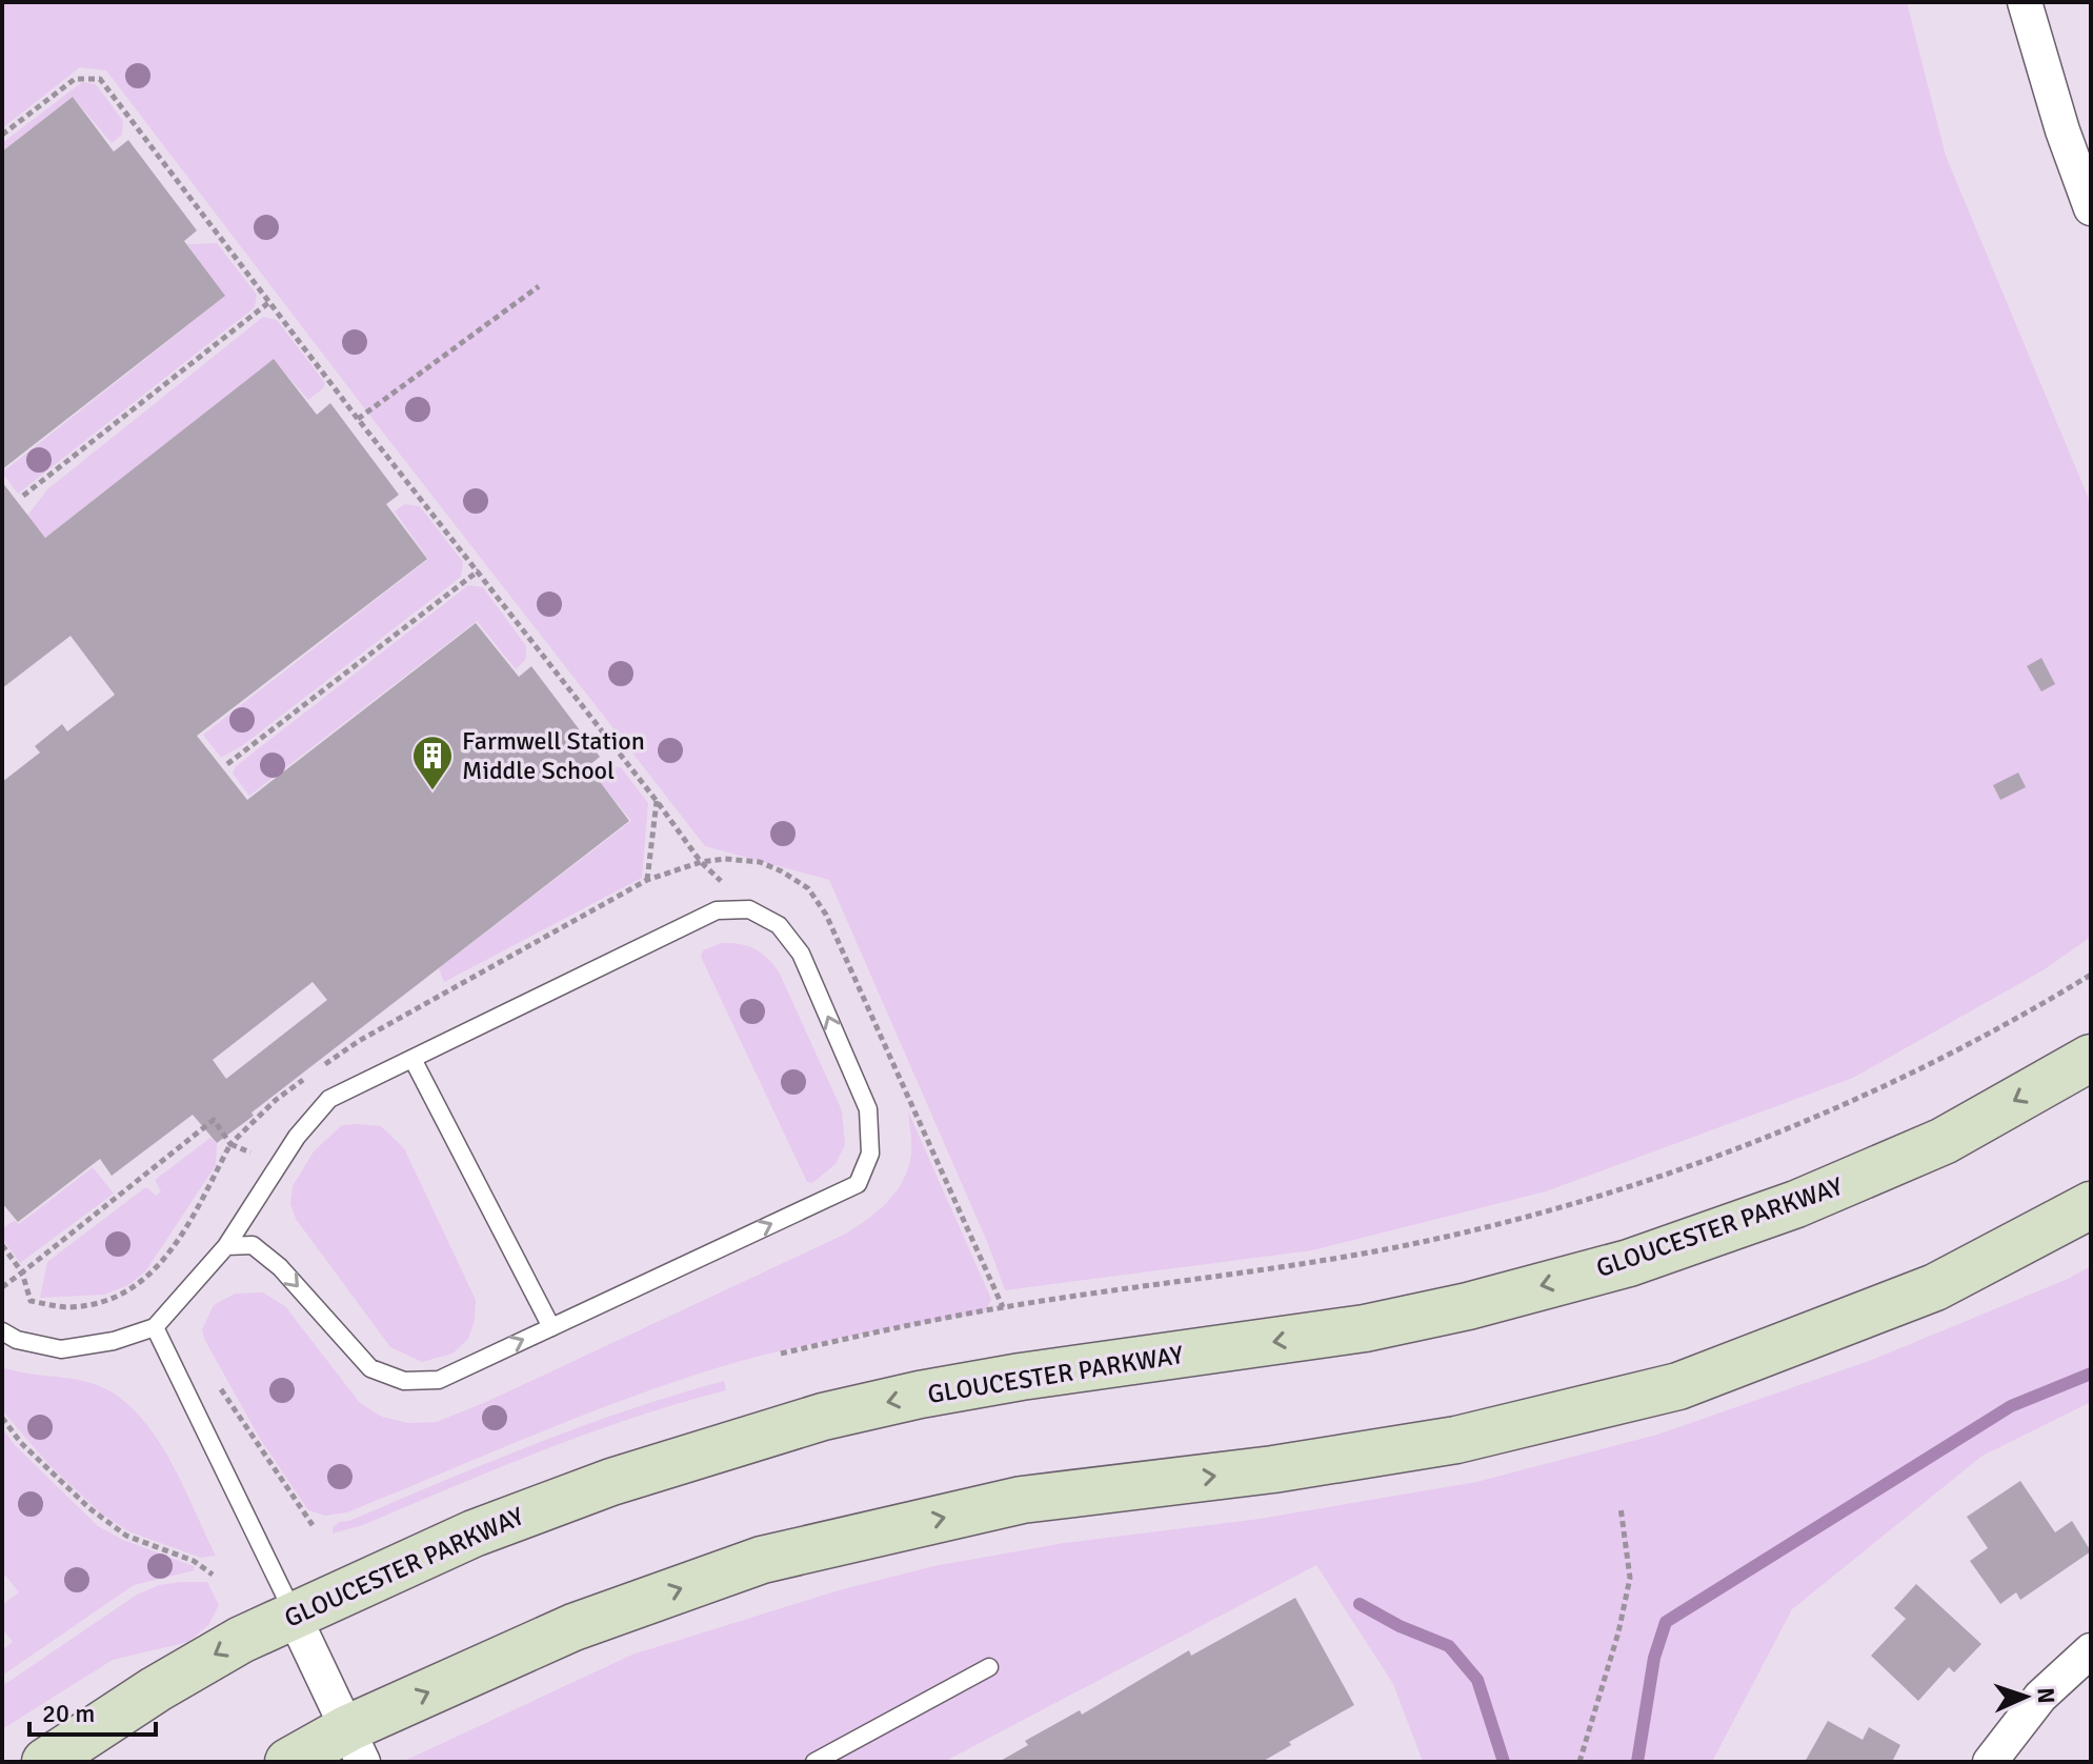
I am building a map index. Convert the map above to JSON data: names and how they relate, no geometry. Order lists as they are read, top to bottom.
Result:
{
  "streets": {
    "main road": ["GLOUCESTER PARKWAY"]
  },
  "places": {
    "building": ["Farmwell Station Middle School"]
  },
  "scale_bar": "20 m",
  "north": "right"
}
